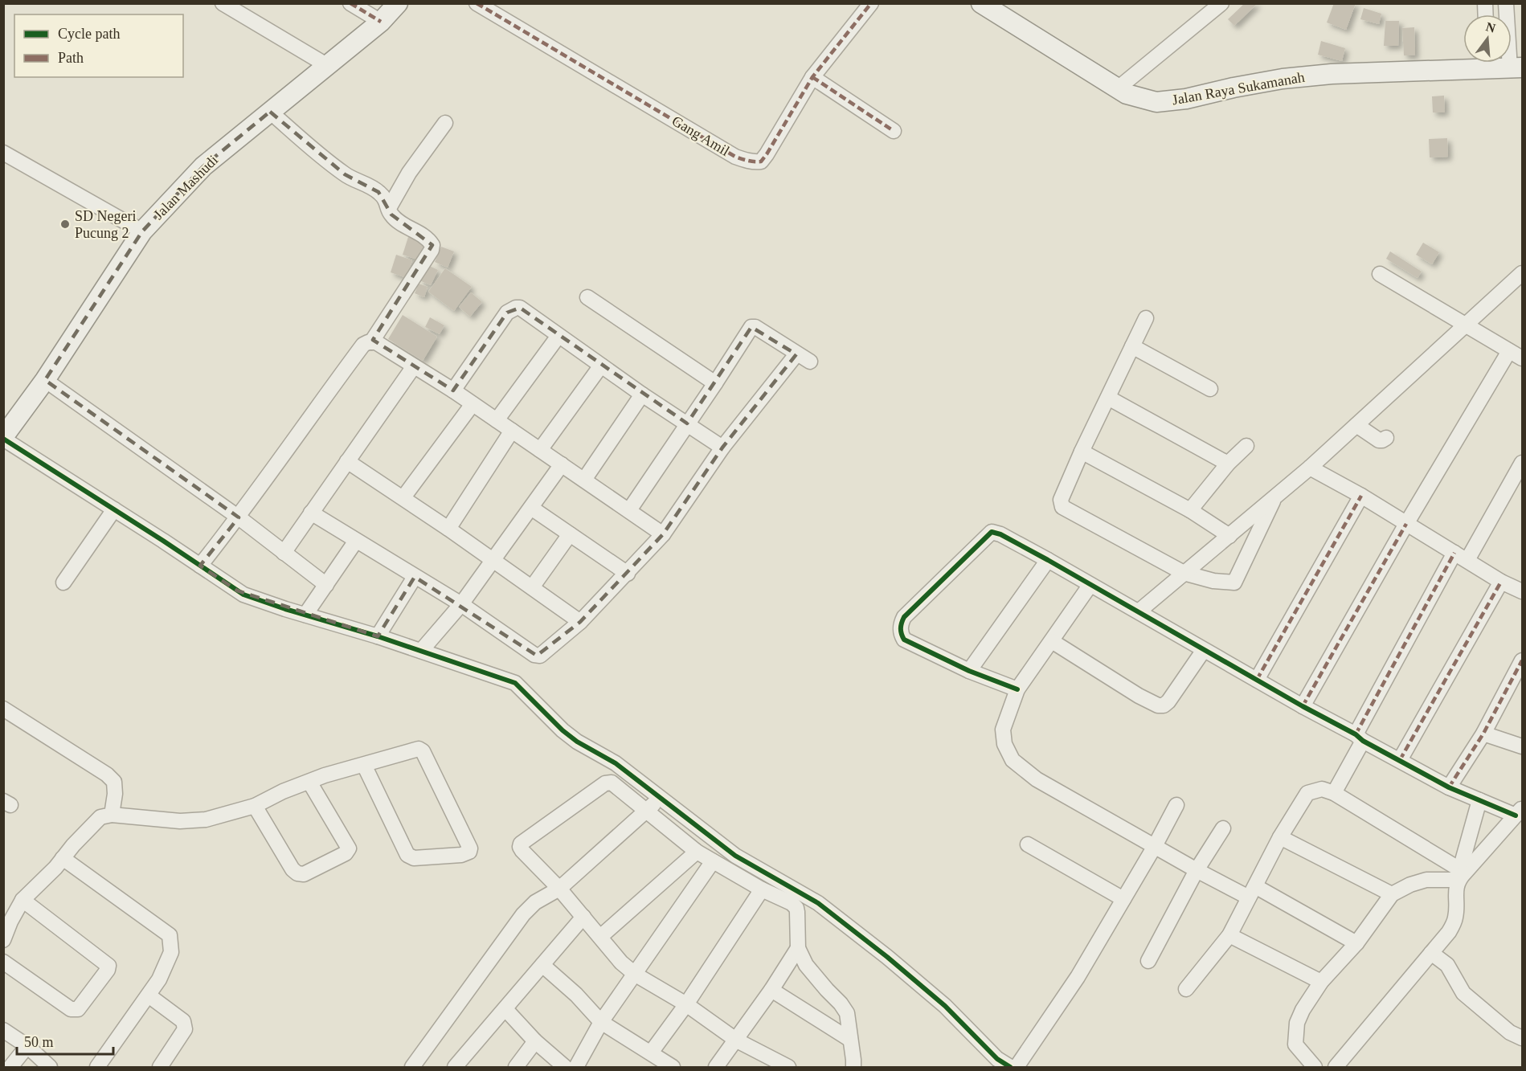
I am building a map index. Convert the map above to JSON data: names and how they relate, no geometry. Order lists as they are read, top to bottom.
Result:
{
  "streets": {
    "street": ["Jalan Raya Sukamanah", "Gang Amil", "Jalan Mashudi"]
  },
  "places": ["SD Negeri Pucung 2"],
  "legend": ["Cycle path", "Path"],
  "scale_bar": "50 m",
  "north": "top"
}
